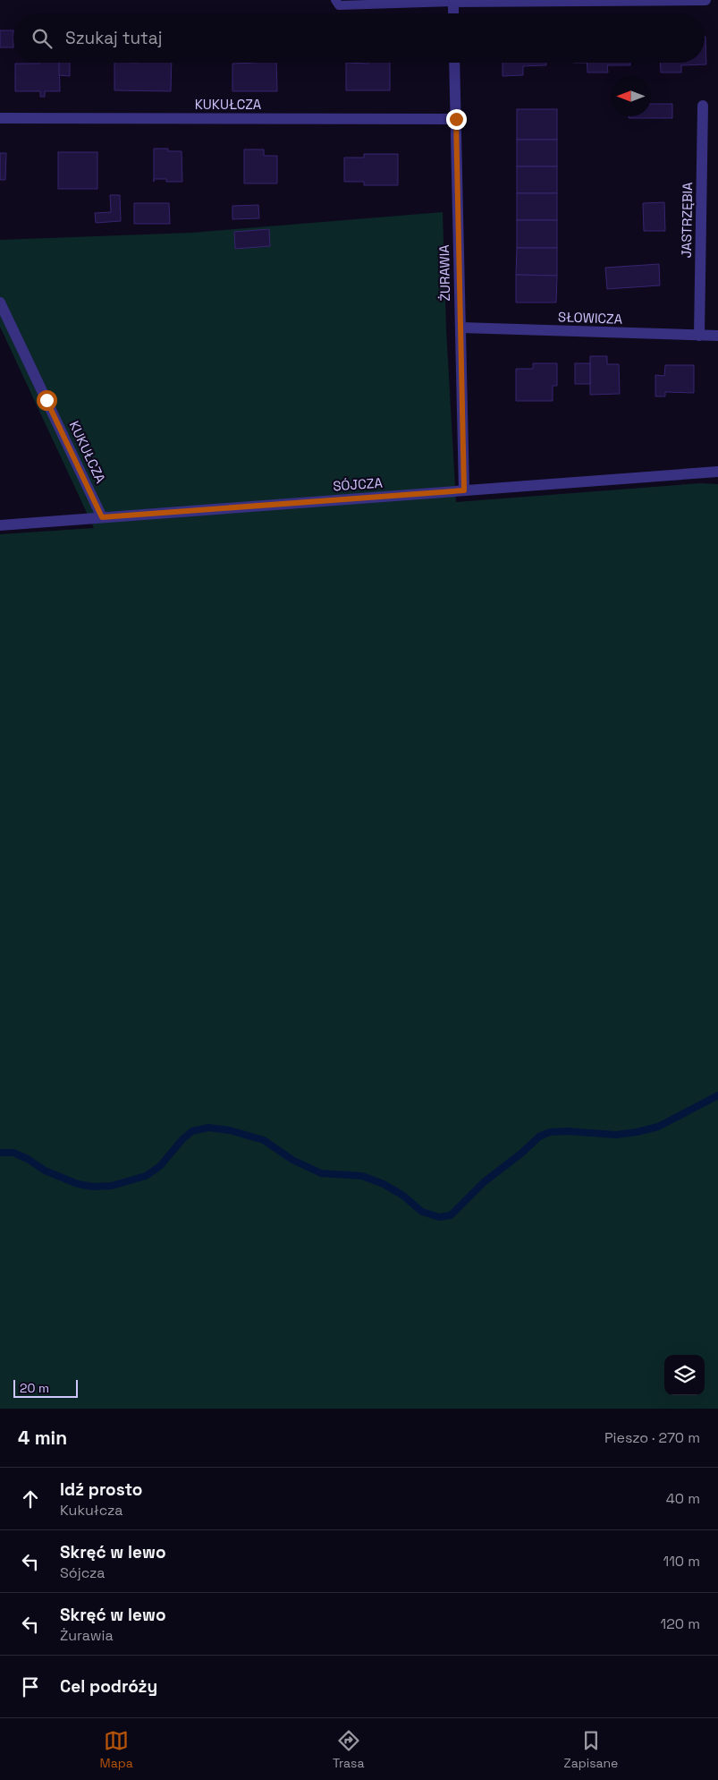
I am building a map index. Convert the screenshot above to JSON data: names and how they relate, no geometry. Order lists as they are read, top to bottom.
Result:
{
  "streets": {
    "street": [
      "KUKUŁCZA",
      "JASTRZĘBIA",
      "ŻURAWIA",
      "SŁOWICZA",
      "SÓJCZA"
    ]
  },
  "crossings": [
    ["KUKUŁCZA", "ŻURAWIA"],
    ["KUKUŁCZA", "SÓJCZA"],
    ["JASTRZĘBIA", "SŁOWICZA"],
    ["ŻURAWIA", "SŁOWICZA"],
    ["ŻURAWIA", "SÓJCZA"]
  ],
  "scale_bar": "20 m",
  "north": "left",
  "page": {
    "search": "Szukaj tutaj",
    "scale": "20 m",
    "heading": ["4 min", "Pieszo · 270 m"],
    "list": [
      ["Idź prosto", "Kukułcza", "40 m"],
      ["Skręć w lewo", "Sójcza", "110 m"],
      ["Skręć w lewo", "Żurawia", "120 m"],
      "Cel podróży"
    ],
    "nav": ["Mapa", "Trasa", "Zapisane"]
  }
}
